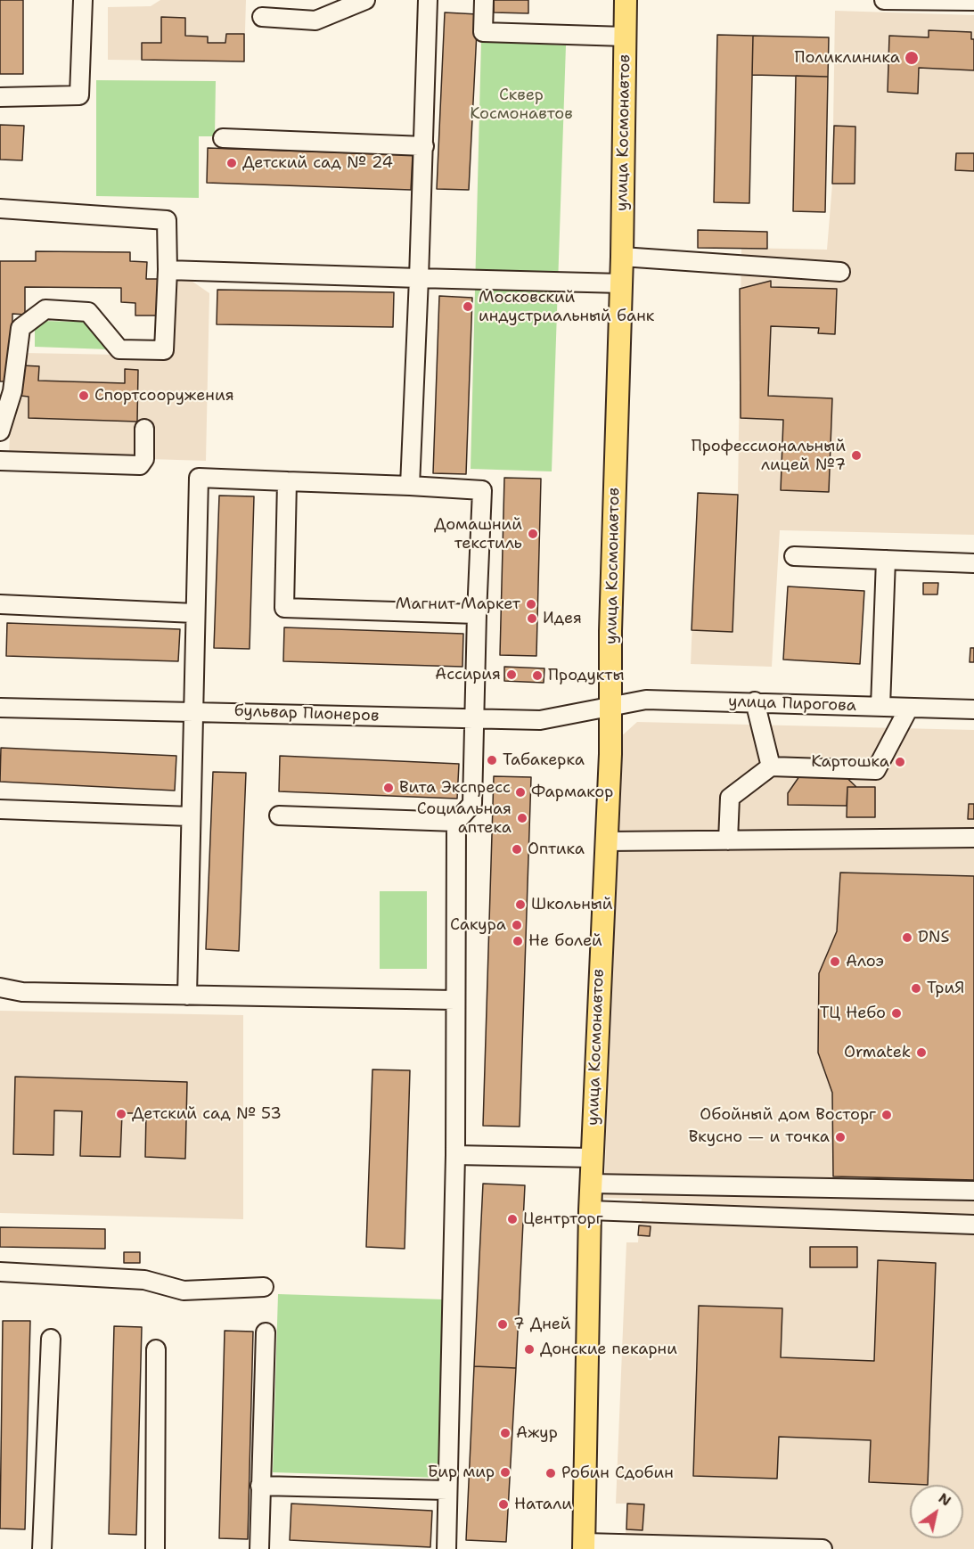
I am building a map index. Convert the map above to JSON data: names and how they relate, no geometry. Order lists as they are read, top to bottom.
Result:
{
  "streets": {
    "main road": ["улица Космонавтов"],
    "street": ["улица Пирогова", "бульвар Пионеров"]
  },
  "crossings": [
    ["улица Космонавтов", "улица Пирогова"],
    ["улица Космонавтов", "бульвар Пионеров"],
    ["улица Пирогова", "бульвар Пионеров"]
  ],
  "parks": ["Сквер Космонавтов"],
  "places": [
    "Поликлиника",
    "Детский сад № 24",
    "Московский индустриальный банк",
    "Спортсооружения",
    "Профессиональный лицей №7",
    "Домашний текстиль",
    "Магнит Маркет",
    "Идея",
    "Ассирия",
    "Продукты",
    "Табакерка",
    "Картошка",
    "Вита Экспресс",
    "Фармакор",
    "Социальная аптека",
    "Оптика",
    "Школьный",
    "Сакура",
    "DNS",
    "Не болей",
    "Алоэ",
    "ТриЯ",
    "ТЦ Небо",
    "Ormatek",
    "Детский сад № 53",
    "Обойный дом Восторг",
    "Вкусно — и точка",
    "Центрторг",
    "7 Дней",
    "Донские пекарни",
    "Ажур",
    "Бир мир",
    "Робин Сдобин",
    "Натали"
  ],
  "north": "top right"
}
